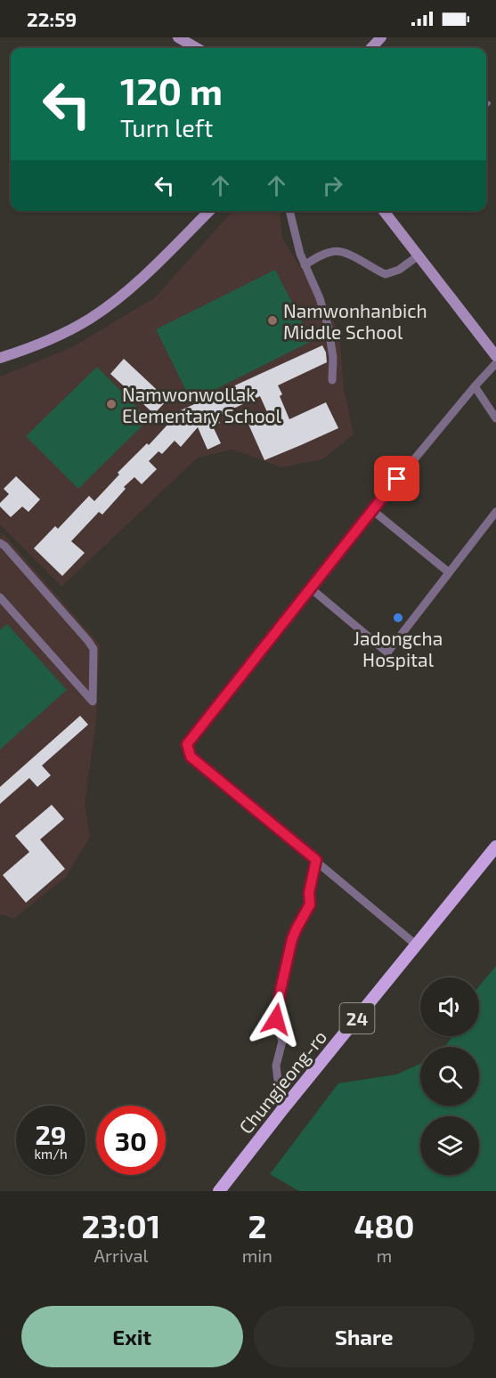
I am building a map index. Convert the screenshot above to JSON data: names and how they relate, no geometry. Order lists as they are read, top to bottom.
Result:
{
  "streets": {
    "main road": ["24", "Chungjeong-ro"]
  },
  "places": ["Namwonhanbich Middle School", "Namwonwollak Elementary School", "Jadongcha Hospital"],
  "page": {
    "status": "22:59",
    "turn": ["120 m", "Turn left"],
    "speed": "29 km/h",
    "limit": "30",
    "eta": [
      "23:01",
      "Arrival",
      "2",
      "min",
      "480",
      "m"
    ],
    "buttons": ["Exit", "Share"]
  }
}
